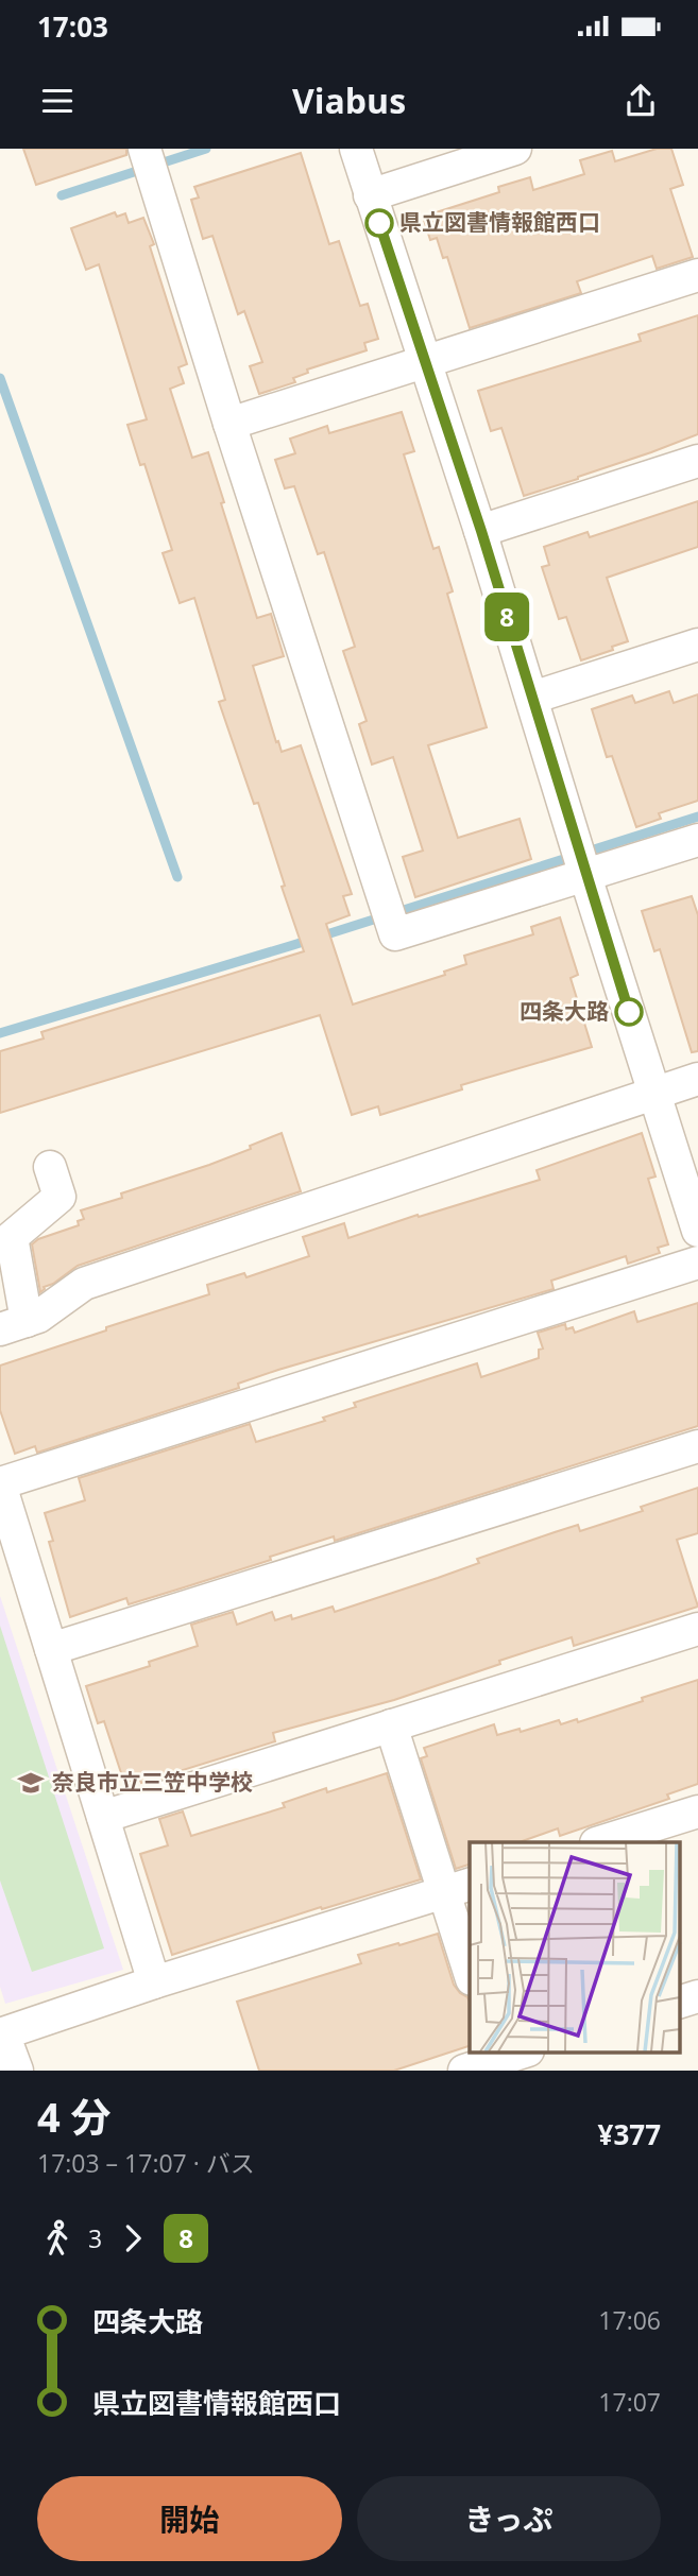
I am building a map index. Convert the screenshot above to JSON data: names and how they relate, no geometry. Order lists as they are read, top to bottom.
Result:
{
  "places": {
    "other": ["県立図書情報館西口", "四条大路"],
    "school or university": ["奈良市立三笠中学校"]
  },
  "lines": ["bus line 8"],
  "page": {
    "status": "17:03",
    "header": "Viabus",
    "on_map": "8",
    "heading": ["4 分", "17:03 – 17:07 · バス", "¥377"],
    "legs": ["3", "8"],
    "list": [
      {
        "name": "四条大路",
        "value": "17:06"
      },
      {
        "name": "県立図書情報館西口",
        "value": "17:07"
      }
    ],
    "buttons": ["開始", "きっぷ"]
  }
}
